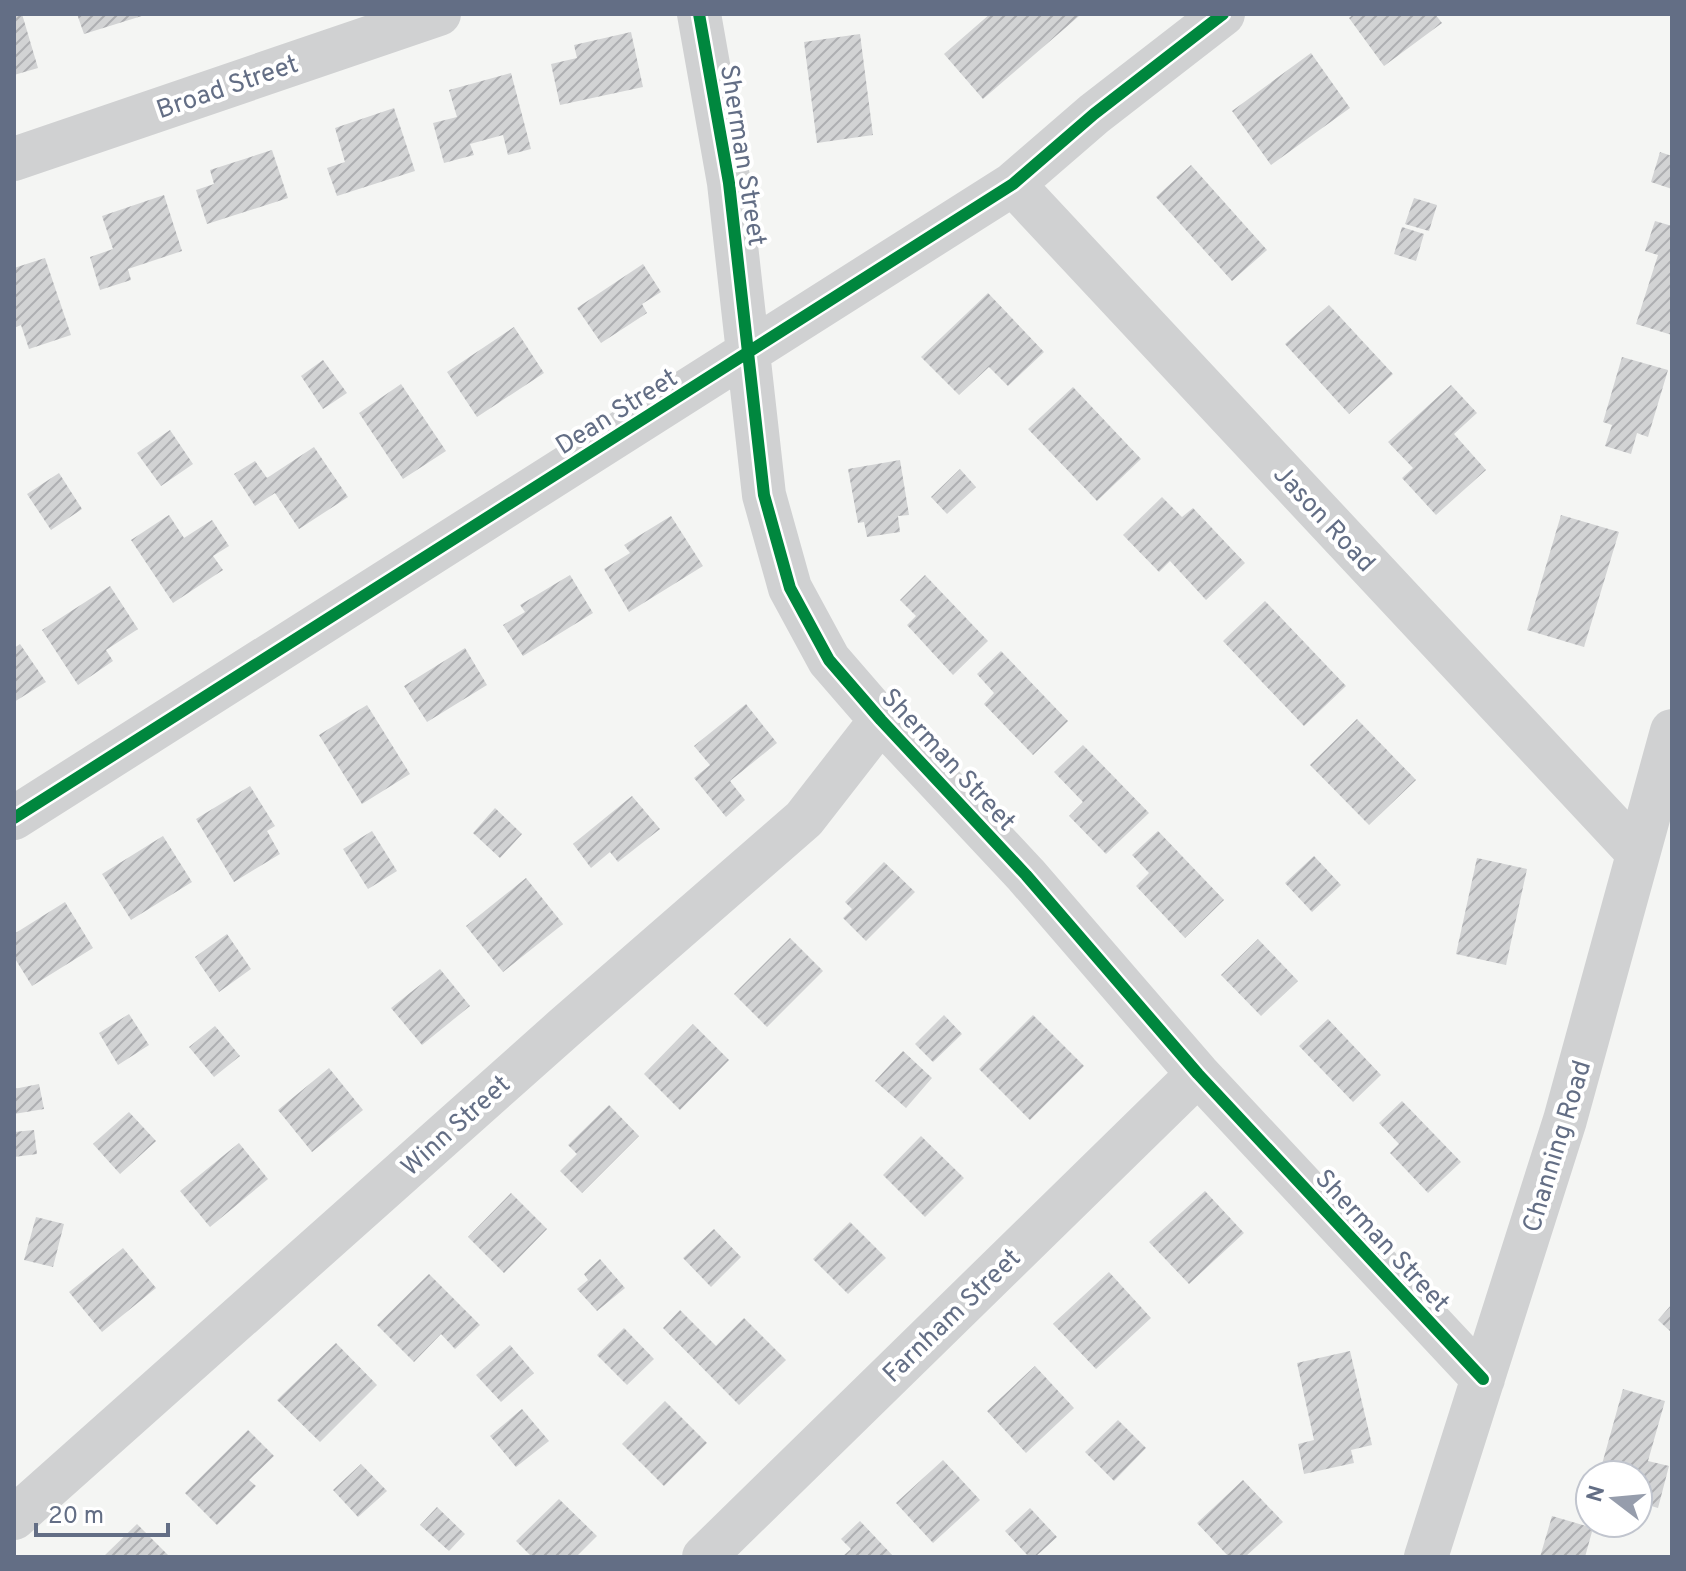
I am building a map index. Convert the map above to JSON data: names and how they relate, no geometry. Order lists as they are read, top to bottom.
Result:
{
  "streets": {
    "street": [
      "Broad Street",
      "Sherman Street",
      "Dean Street",
      "Jason Road",
      "Winn Street",
      "Channing Road",
      "Farnham Street"
    ]
  },
  "crossings": [
    ["Sherman Street", "Dean Street"],
    ["Sherman Street", "Winn Street"],
    ["Sherman Street", "Channing Road"],
    ["Sherman Street", "Farnham Street"],
    ["Dean Street", "Jason Road"],
    ["Jason Road", "Channing Road"]
  ],
  "scale_bar": "20 m",
  "north": "left"
}
